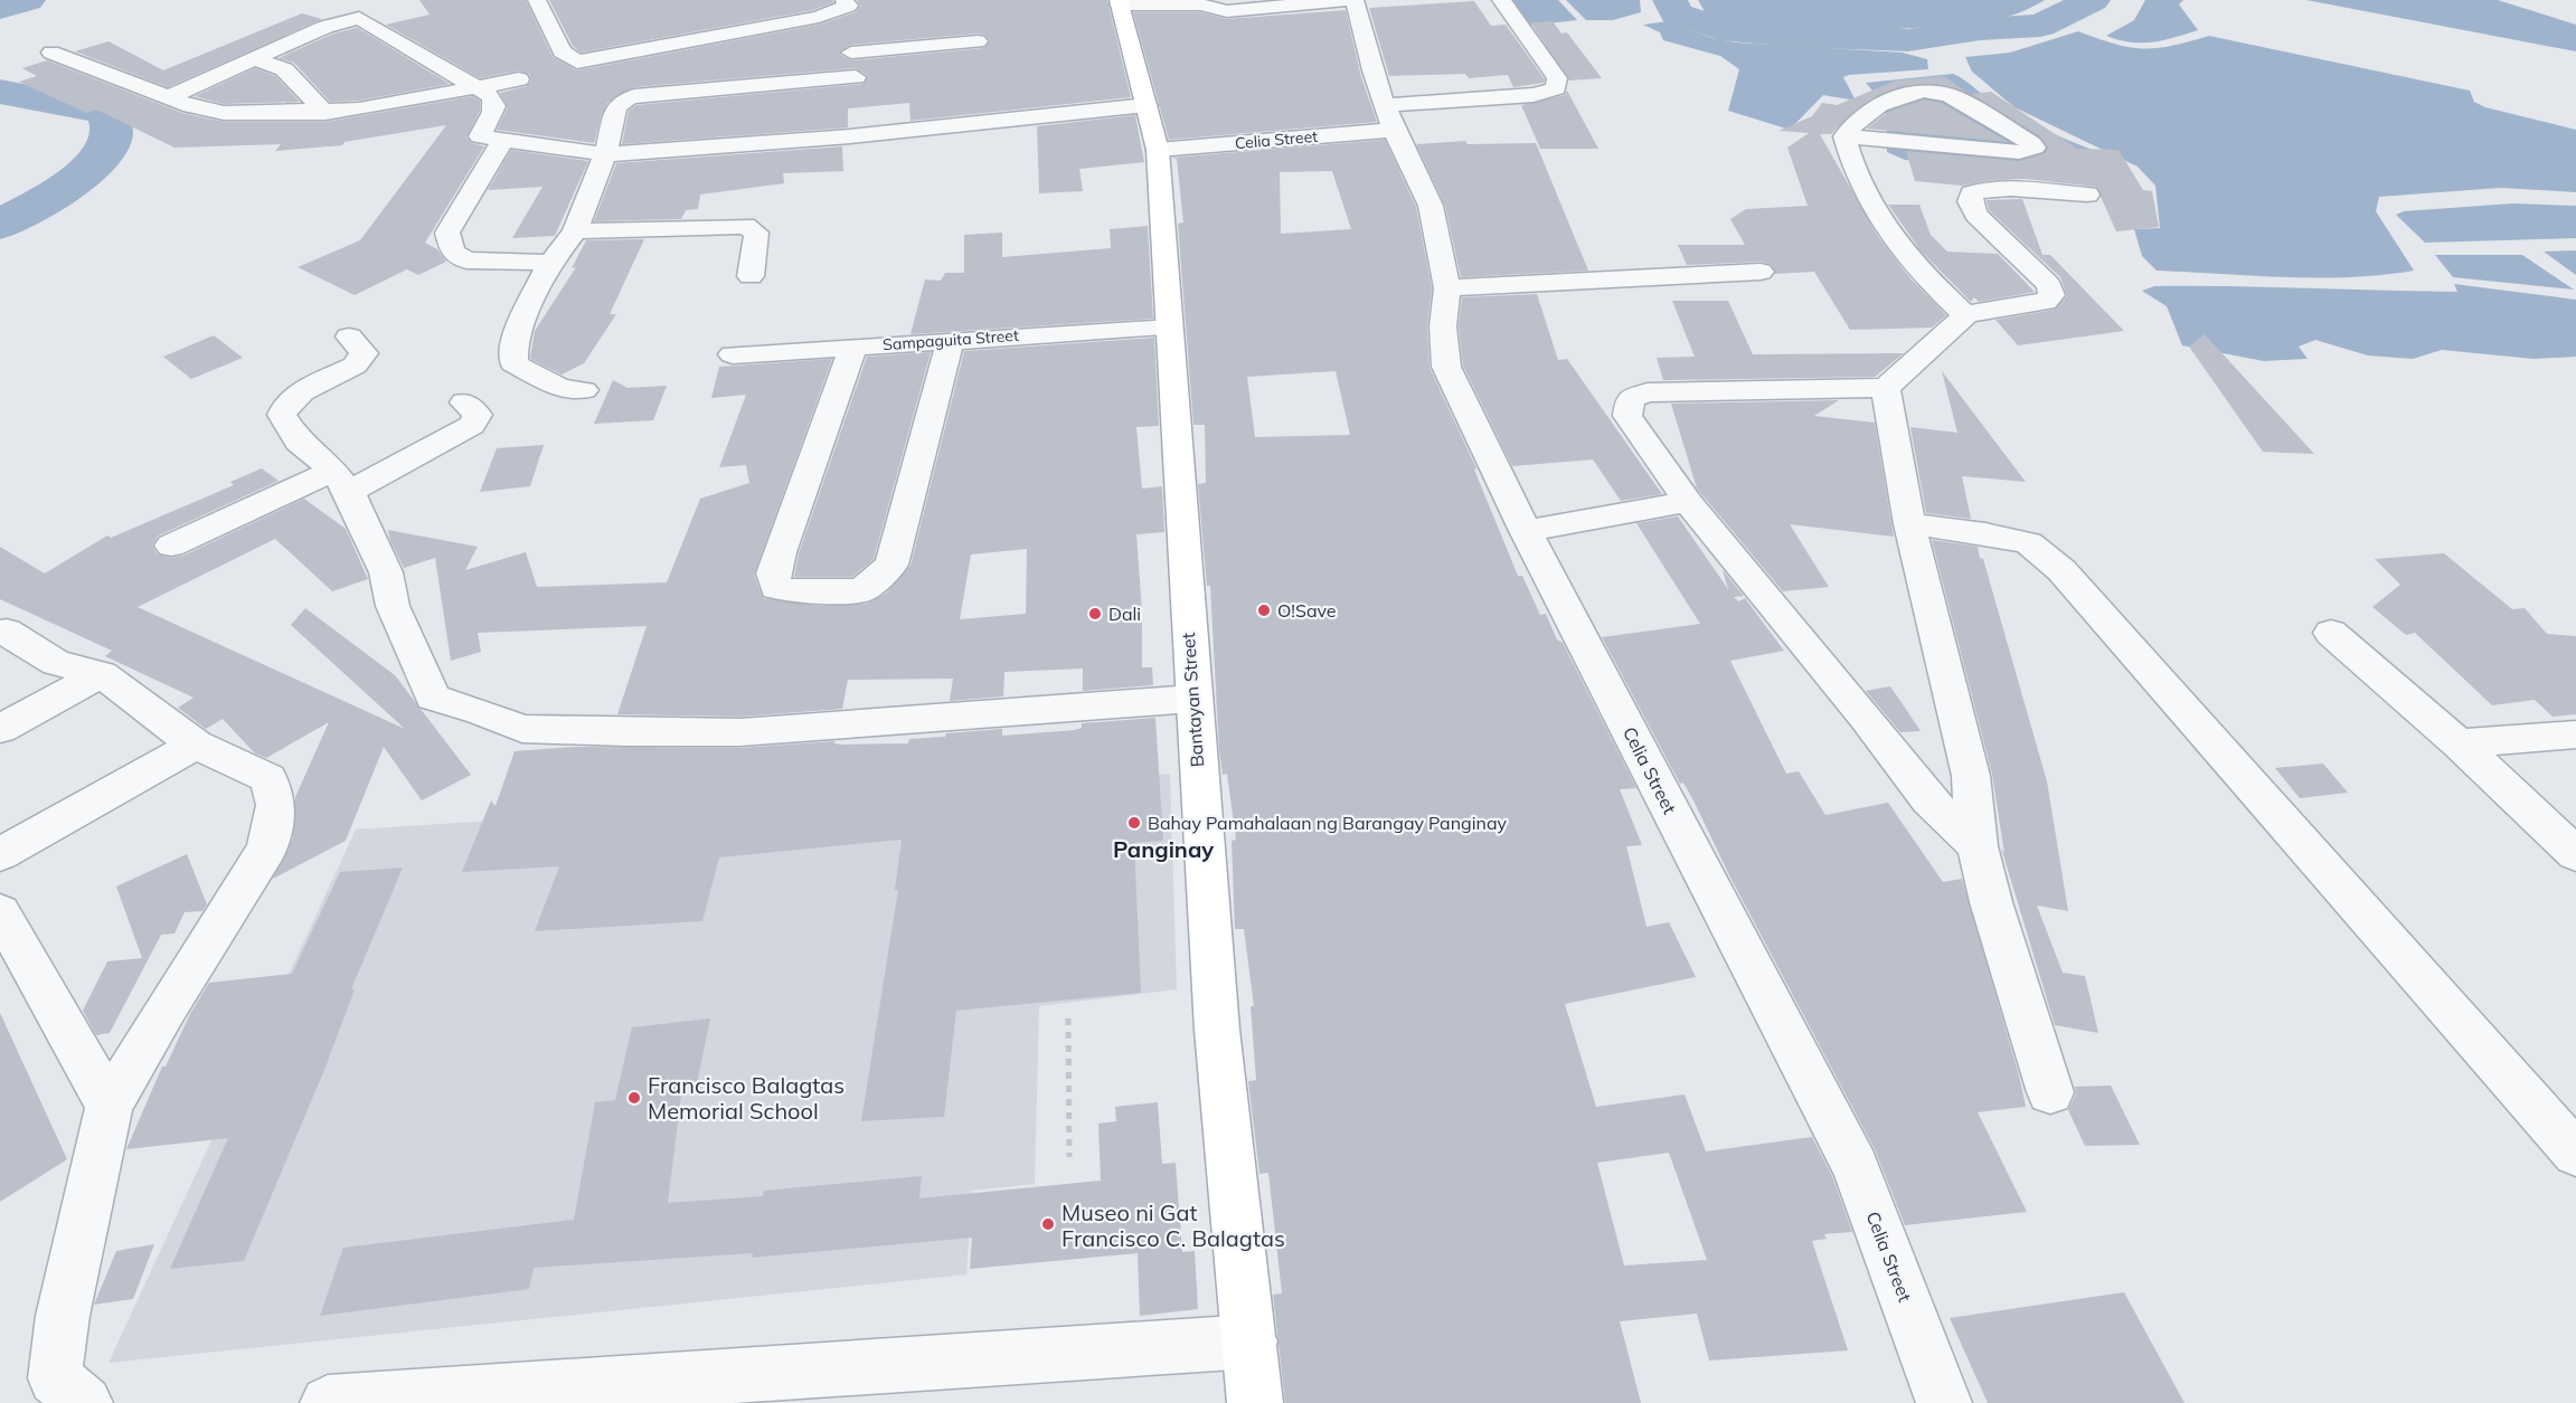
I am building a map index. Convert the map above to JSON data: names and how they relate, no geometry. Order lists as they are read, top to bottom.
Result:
{
  "streets": {
    "main road": ["Bantayan Street"],
    "street": ["Celia Street", "Sampaguita Street"]
  },
  "crossings": [
    ["Celia Street", "Bantayan Street"],
    ["Sampaguita Street", "Bantayan Street"]
  ],
  "districts": ["Panginay"],
  "places": [
    "O!Save",
    "Dali",
    "Bahay Pamahalaan ng Barangay Panginay",
    "Francisco Balagtas Memorial School",
    "Museo ni Gat Francisco C. Balagtas"
  ]
}
